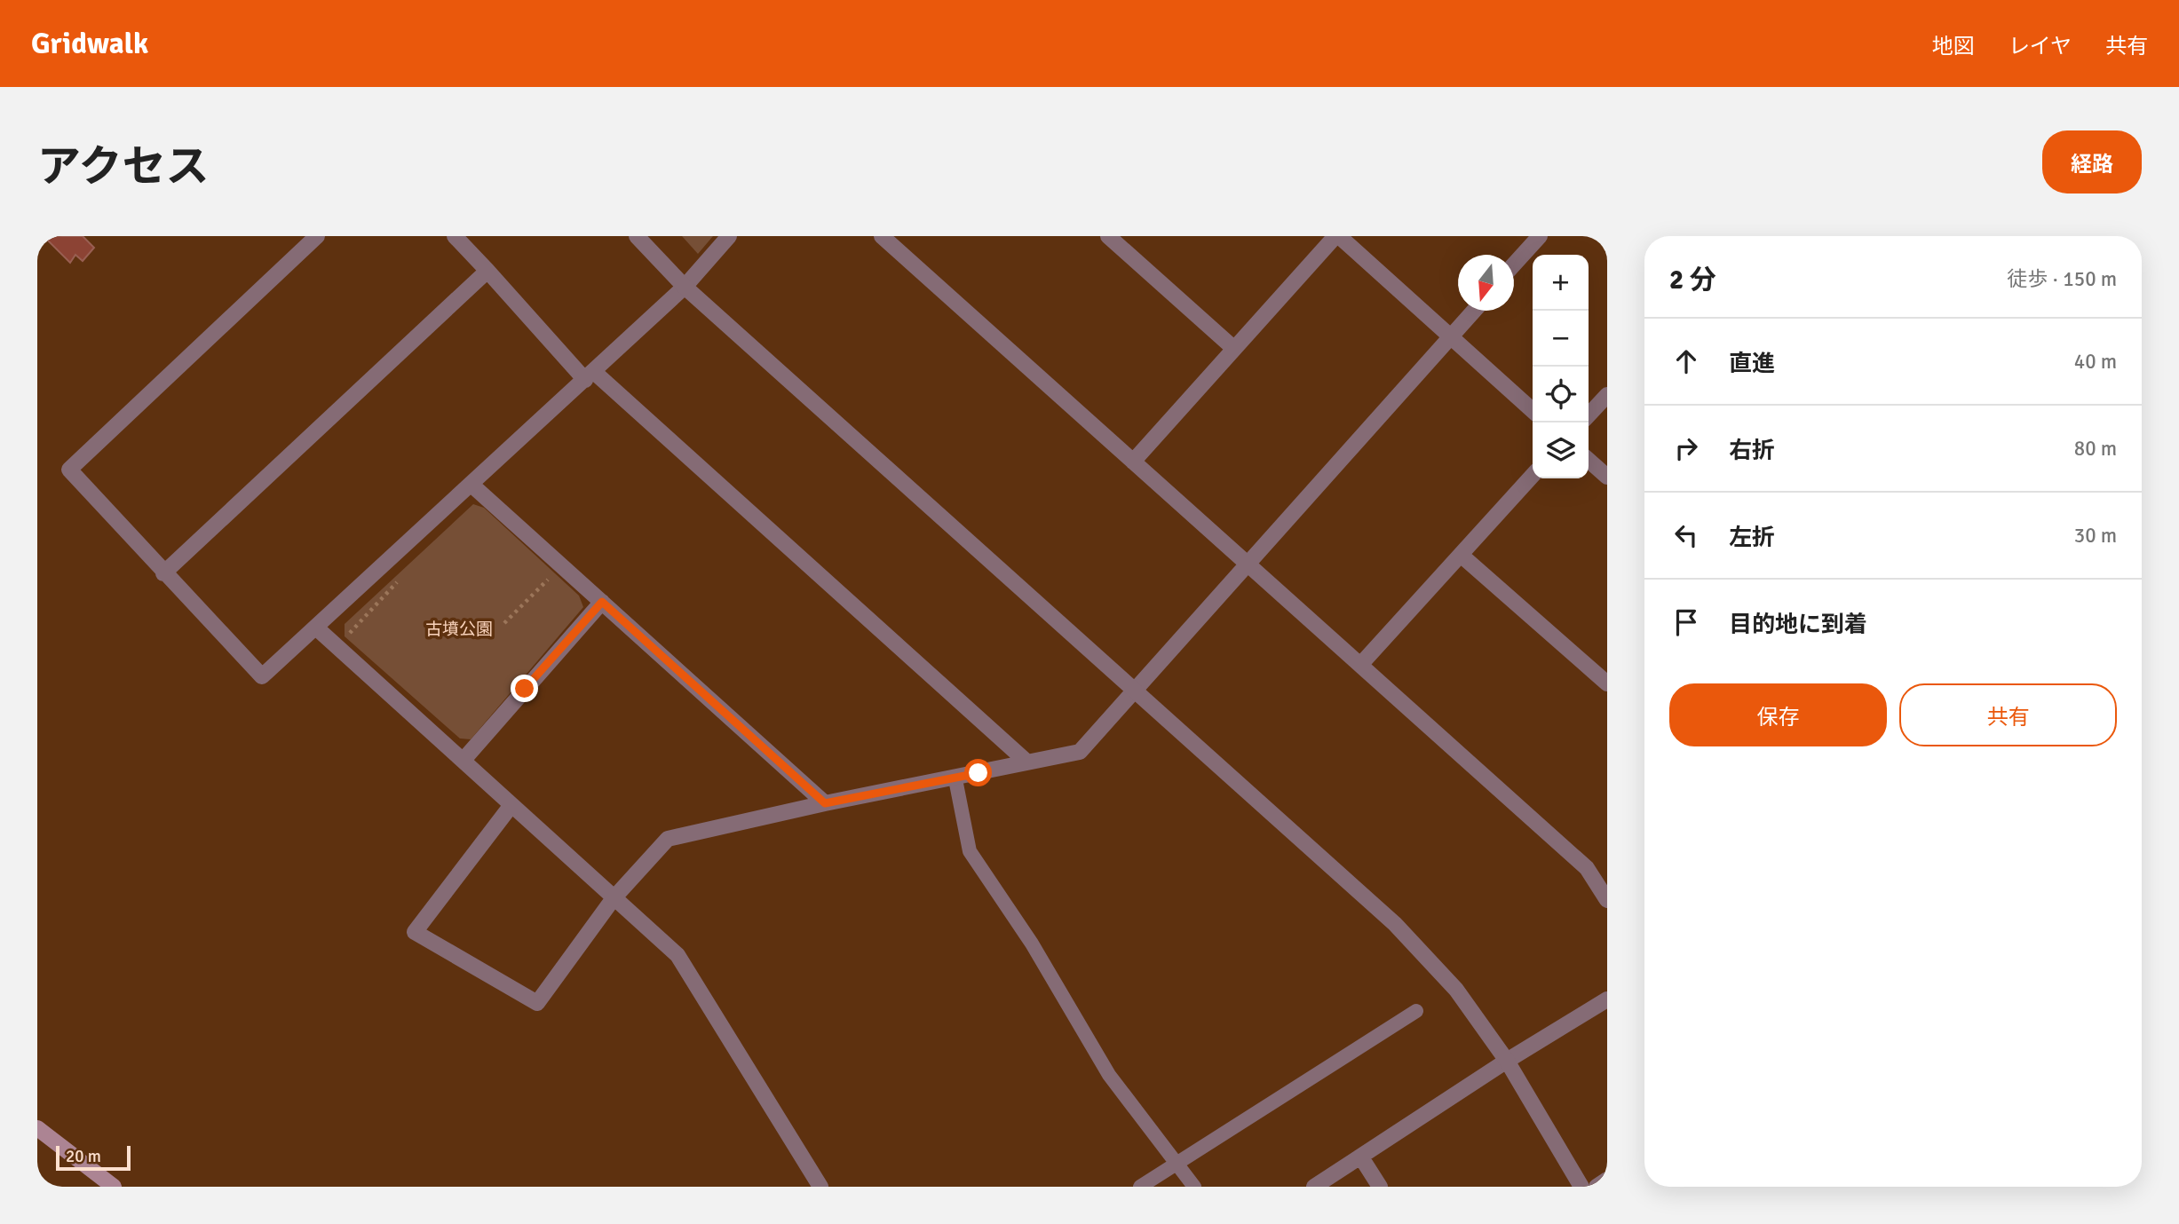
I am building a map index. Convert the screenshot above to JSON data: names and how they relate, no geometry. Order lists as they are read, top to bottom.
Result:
{
  "parks": ["古墳公園"],
  "scale_bar": "20 m",
  "north": "bottom",
  "page": {
    "header": "Gridwalk",
    "nav": ["地図", "レイヤ", "共有"],
    "title": "アクセス",
    "buttons": [
      "経路",
      ["保存", "共有"]
    ],
    "heading": ["2 分", "徒歩 · 150 m"],
    "map_buttons": ["+", "−"],
    "list": [
      ["直進", "40 m"],
      ["右折", "80 m"],
      ["左折", "30 m"],
      "目的地に到着"
    ],
    "scale": "20 m"
  }
}
